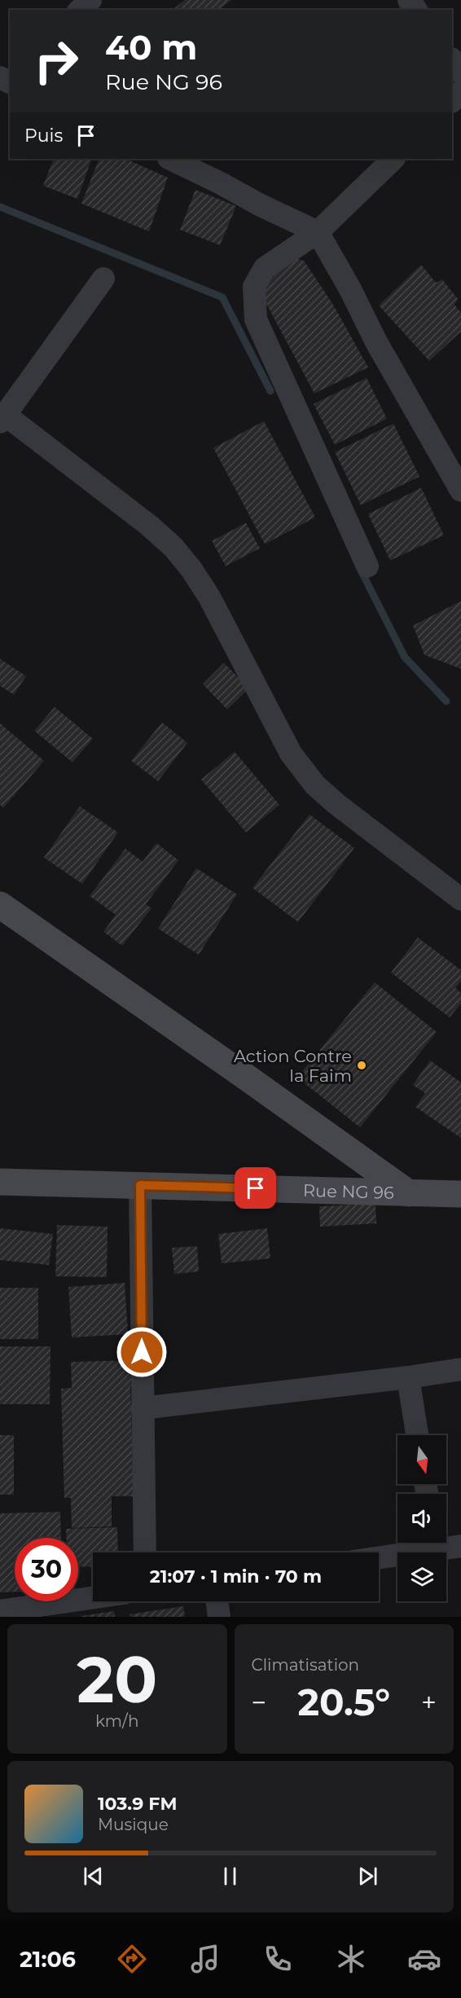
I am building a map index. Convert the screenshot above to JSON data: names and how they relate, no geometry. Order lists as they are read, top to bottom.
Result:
{
  "streets": {
    "street": ["Rue NG 96"]
  },
  "places": ["Action Contre la Faim"],
  "north": "bottom",
  "page": {
    "turn": ["40 m", "Rue NG 96"],
    "then": "Puis",
    "limit": "30",
    "trip": "21:07 · 1 min · 70 m",
    "tile": [
      ["20", "km/h"],
      "Climatisation"
    ],
    "heat": ["−", "20.5°", "+"],
    "song": ["103.9 FM", "Musique"],
    "tabs": "21:06"
  }
}
